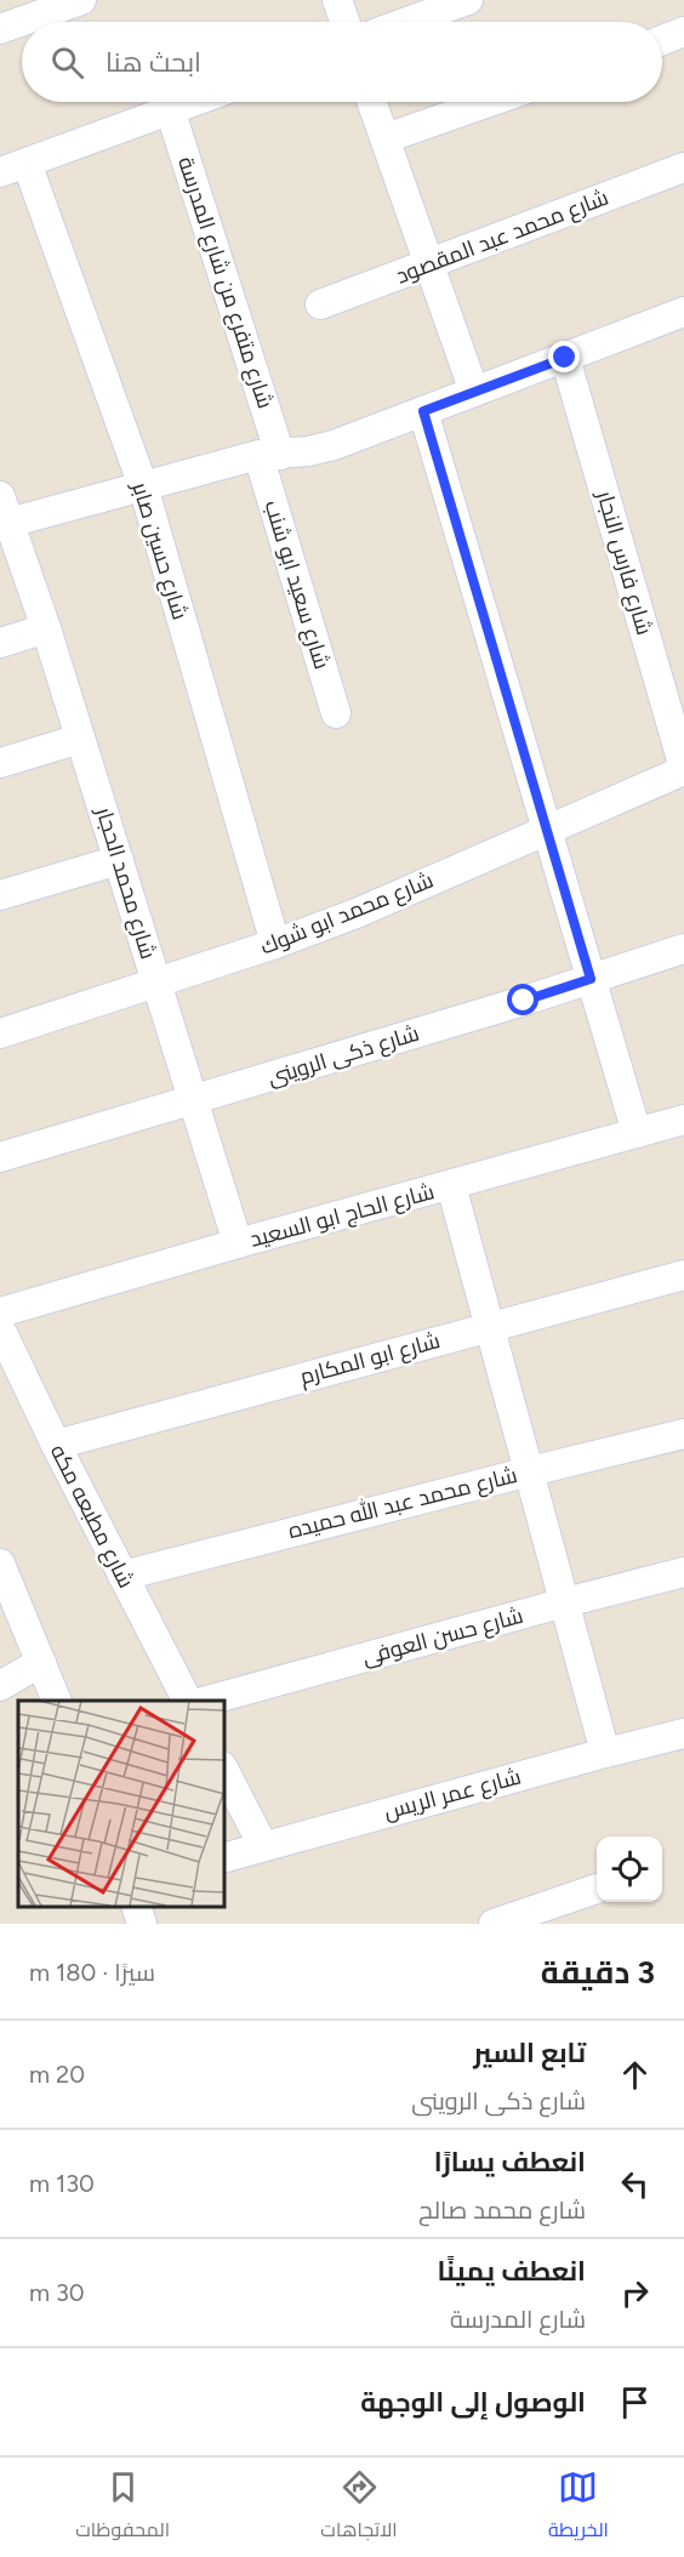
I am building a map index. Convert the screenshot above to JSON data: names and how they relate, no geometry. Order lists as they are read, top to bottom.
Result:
{
  "streets": {
    "street": [
      "شارع محمد عبد المقصود",
      "شارع متفرع من شارع المدرسة",
      "شارع حسين صابر",
      "شارع فارس النجار",
      "شارع سعيد ابو شنب",
      "شارع محمد الحجار",
      "شارع محمد ابو شوك",
      "شارع ذكى الروينى",
      "شارع الحاج ابو السعيد",
      "شارع ابو المكارم",
      "شارع محمد عبد الله حميده",
      "شارع مطبعه مكه",
      "شارع حسن العوفى",
      "شارع عمر الريس"
    ]
  },
  "crossings": [
    ["شارع متفرع من شارع المدرسة", "شارع سعيد ابو شنب"],
    ["شارع حسين صابر", "شارع محمد ابو شوك"],
    ["شارع فارس النجار", "شارع محمد ابو شوك"],
    ["شارع محمد الحجار", "شارع محمد ابو شوك"],
    ["شارع محمد الحجار", "شارع ذكى الروينى"],
    ["شارع محمد الحجار", "شارع الحاج ابو السعيد"],
    ["شارع ابو المكارم", "شارع مطبعه مكه"],
    ["شارع محمد عبد الله حميده", "شارع مطبعه مكه"]
  ],
  "page": {
    "search": "ابحث هنا",
    "heading": ["3 دقيقة", "سيرًا · 180 m"],
    "list": [
      ["تابع السير", "شارع ذكى الروينى", "20 m"],
      ["انعطف يسارًا", "شارع محمد صالح", "130 m"],
      ["انعطف يمينًا", "شارع المدرسة", "30 m"],
      "الوصول إلى الوجهة"
    ],
    "nav": ["الخريطة", "الاتجاهات", "المحفوظات"]
  }
}
